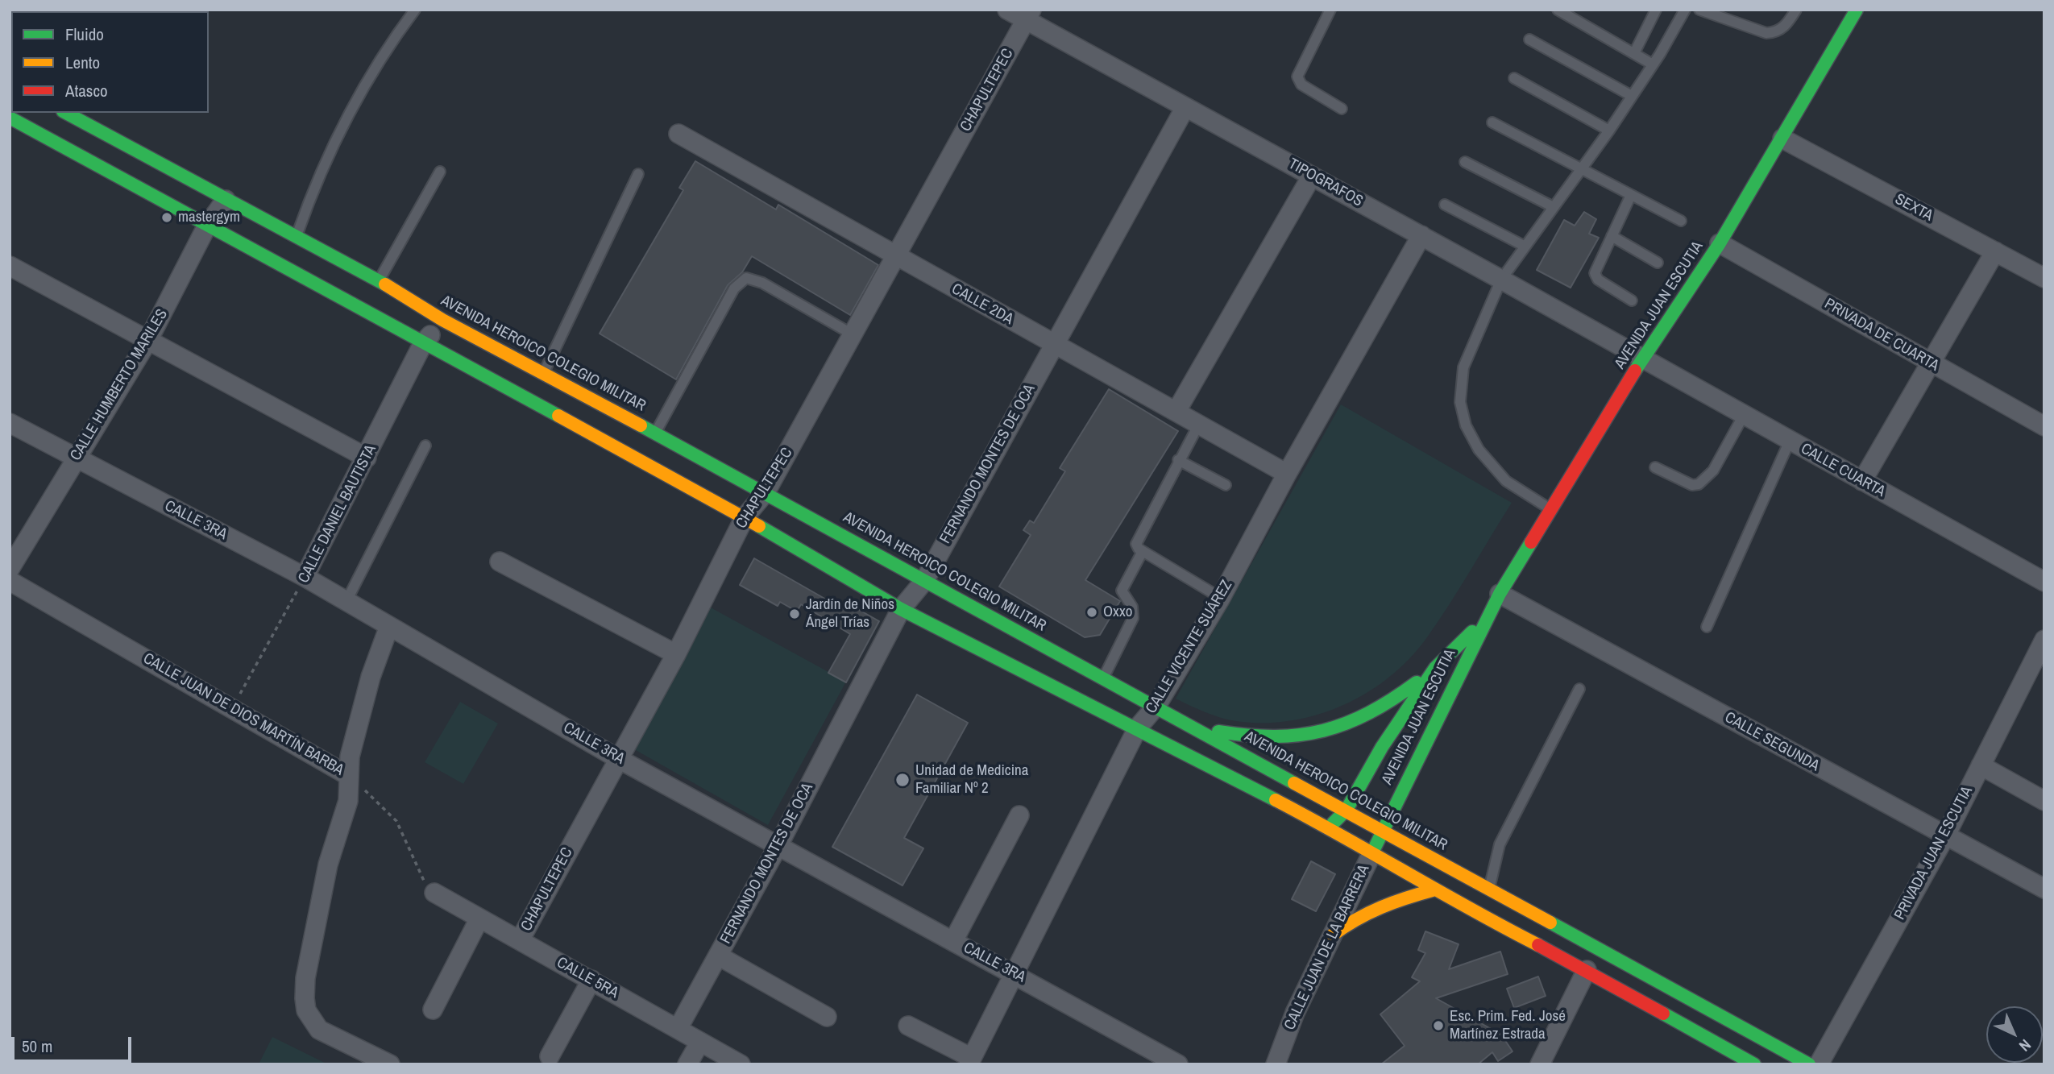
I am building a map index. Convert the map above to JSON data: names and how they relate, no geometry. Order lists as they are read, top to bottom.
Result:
{
  "streets": {
    "main road": ["AVENIDA JUAN ESCUTIA", "AVENIDA HEROICO COLEGIO MILITAR", "CALLE JUAN DE LA BARRERA"],
    "street": [
      "CHAPULTEPEC",
      "TIPOGRAFOS",
      "SEXTA",
      "CALLE 2DA",
      "PRIVADA DE CUARTA",
      "CALLE HUMBERTO MARILES",
      "FERNANDO MONTES DE OCA",
      "CALLE CUARTA",
      "CALLE DANIEL BAUTISTA",
      "CALLE 3RA",
      "CALLE VICENTE SUÁREZ",
      "CALLE JUAN DE DIOS MARTÍN BARBA",
      "CALLE SEGUNDA",
      "PRIVADA JUAN ESCUTIA",
      "CALLE 5RA"
    ]
  },
  "crossings": [
    ["CHAPULTEPEC", "TIPOGRAFOS"],
    ["CHAPULTEPEC", "CALLE 2DA"],
    ["CHAPULTEPEC", "AVENIDA HEROICO COLEGIO MILITAR"],
    ["CHAPULTEPEC", "CALLE 3RA"],
    ["CHAPULTEPEC", "CALLE 5RA"],
    ["TIPOGRAFOS", "AVENIDA JUAN ESCUTIA"],
    ["TIPOGRAFOS", "FERNANDO MONTES DE OCA"],
    ["TIPOGRAFOS", "CALLE CUARTA"],
    ["TIPOGRAFOS", "CALLE VICENTE SUÁREZ"],
    ["SEXTA", "AVENIDA JUAN ESCUTIA"],
    ["CALLE 2DA", "FERNANDO MONTES DE OCA"],
    ["CALLE 2DA", "CALLE VICENTE SUÁREZ"],
    ["AVENIDA JUAN ESCUTIA", "PRIVADA DE CUARTA"],
    ["AVENIDA JUAN ESCUTIA", "AVENIDA HEROICO COLEGIO MILITAR"],
    ["AVENIDA JUAN ESCUTIA", "CALLE CUARTA"],
    ["AVENIDA JUAN ESCUTIA", "CALLE SEGUNDA"],
    ["AVENIDA JUAN ESCUTIA", "CALLE JUAN DE LA BARRERA"],
    ["AVENIDA HEROICO COLEGIO MILITAR", "CALLE HUMBERTO MARILES"],
    ["AVENIDA HEROICO COLEGIO MILITAR", "FERNANDO MONTES DE OCA"],
    ["AVENIDA HEROICO COLEGIO MILITAR", "CALLE DANIEL BAUTISTA"],
    ["AVENIDA HEROICO COLEGIO MILITAR", "CALLE VICENTE SUÁREZ"],
    ["AVENIDA HEROICO COLEGIO MILITAR", "CALLE JUAN DE LA BARRERA"],
    ["CALLE HUMBERTO MARILES", "CALLE 3RA"],
    ["FERNANDO MONTES DE OCA", "CALLE 3RA"],
    ["FERNANDO MONTES DE OCA", "CALLE 5RA"],
    ["CALLE DANIEL BAUTISTA", "CALLE 3RA"],
    ["CALLE DANIEL BAUTISTA", "CALLE JUAN DE DIOS MARTÍN BARBA"],
    ["CALLE 3RA", "CALLE VICENTE SUÁREZ"],
    ["CALLE JUAN DE DIOS MARTÍN BARBA", "CALLE 5RA"],
    ["CALLE SEGUNDA", "PRIVADA JUAN ESCUTIA"]
  ],
  "places": [
    "mastergym",
    "Oxxo",
    "Jardín de Niños Ángel Trías",
    "Unidad de Medicina Familiar Nº 2",
    "Esc. Prim. Fed. José Martínez Estrada"
  ],
  "legend": ["Fluido", "Lento", "Atasco"],
  "scale_bar": "50 m",
  "north": "bottom right"
}
